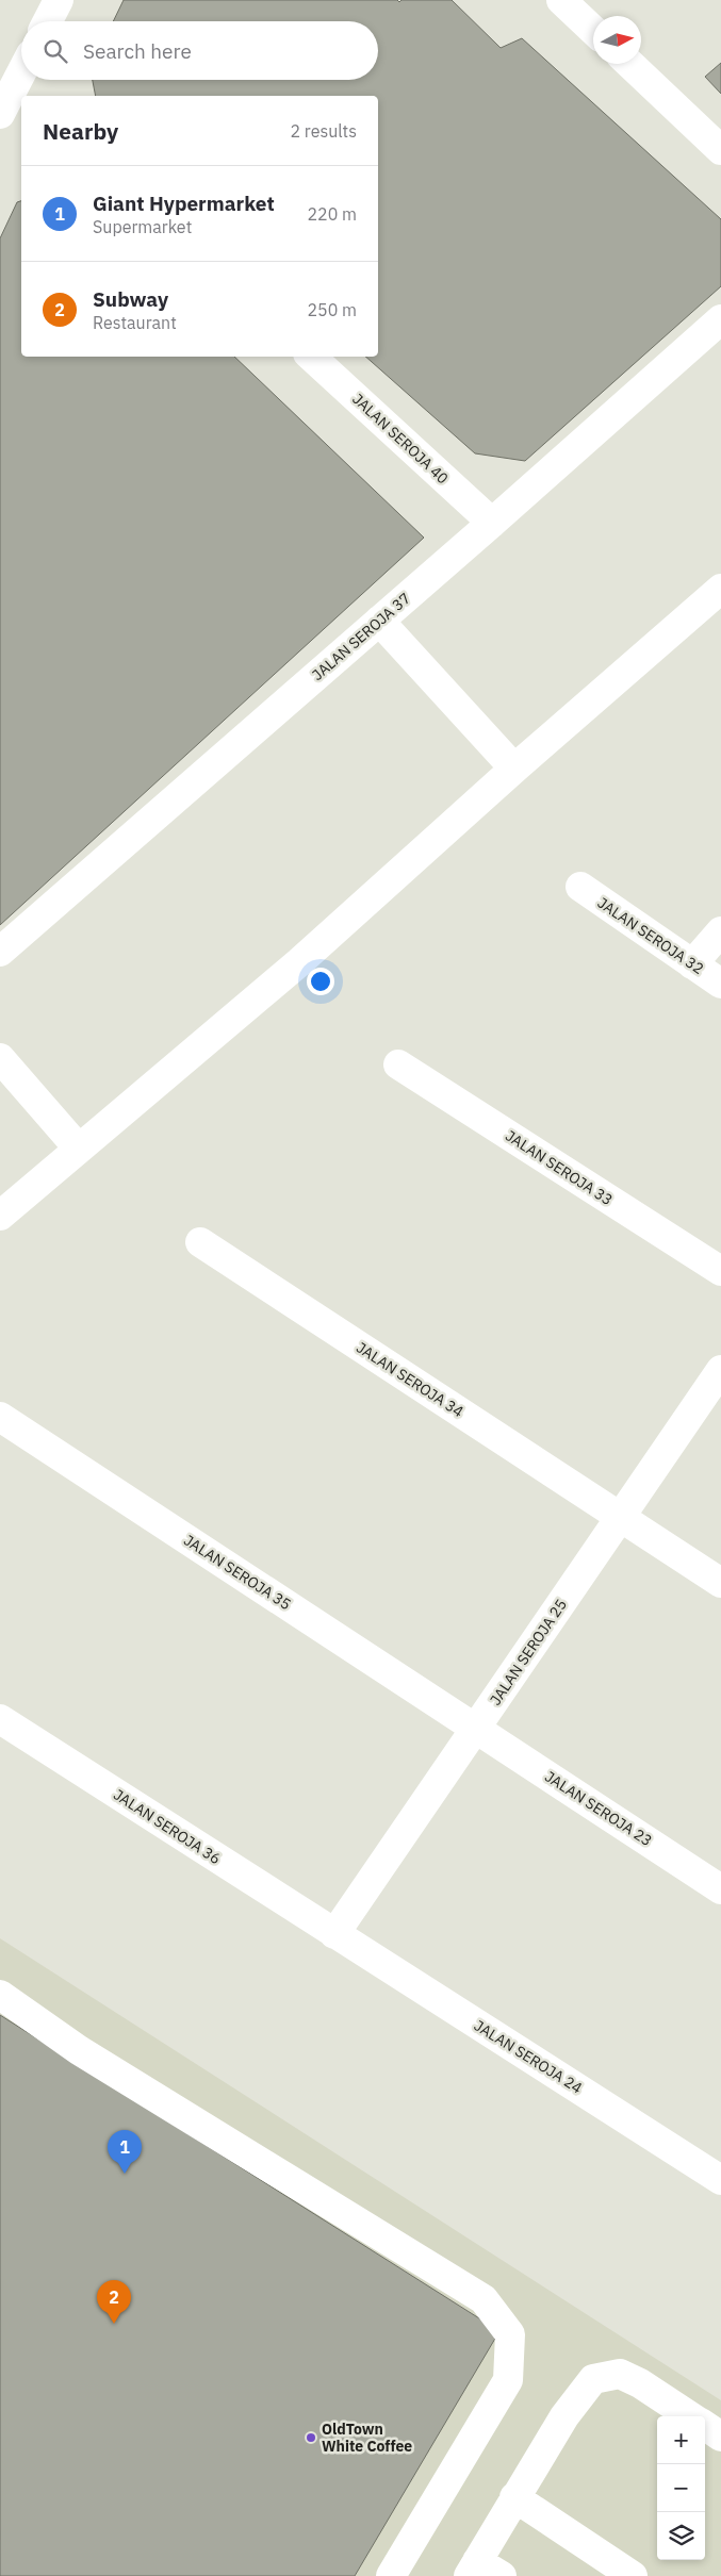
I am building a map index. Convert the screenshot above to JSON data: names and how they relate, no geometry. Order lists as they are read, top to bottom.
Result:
{
  "streets": {
    "street": [
      "JALAN SEROJA 40",
      "JALAN SEROJA 37",
      "JALAN SEROJA 32",
      "JALAN SEROJA 33",
      "JALAN SEROJA 34",
      "JALAN SEROJA 35",
      "JALAN SEROJA 25",
      "JALAN SEROJA 23",
      "JALAN SEROJA 36",
      "JALAN SEROJA 24"
    ]
  },
  "crossings": [
    ["JALAN SEROJA 40", "JALAN SEROJA 37"],
    ["JALAN SEROJA 34", "JALAN SEROJA 25"],
    ["JALAN SEROJA 35", "JALAN SEROJA 25"],
    ["JALAN SEROJA 35", "JALAN SEROJA 23"],
    ["JALAN SEROJA 25", "JALAN SEROJA 23"],
    ["JALAN SEROJA 25", "JALAN SEROJA 36"],
    ["JALAN SEROJA 25", "JALAN SEROJA 24"],
    ["JALAN SEROJA 36", "JALAN SEROJA 24"]
  ],
  "places": ["OldTown White Coffee"],
  "north": "right",
  "page": {
    "search": "Search here",
    "heading": ["Nearby", "2 results"],
    "list": [
      {
        "mark": "1",
        "name": "Giant Hypermarket",
        "note": "Supermarket",
        "value": "220 m"
      },
      {
        "mark": "2",
        "name": "Subway",
        "note": "Restaurant",
        "value": "250 m"
      }
    ],
    "pins": ["1", "2"],
    "map_buttons": ["+", "−"]
  }
}
